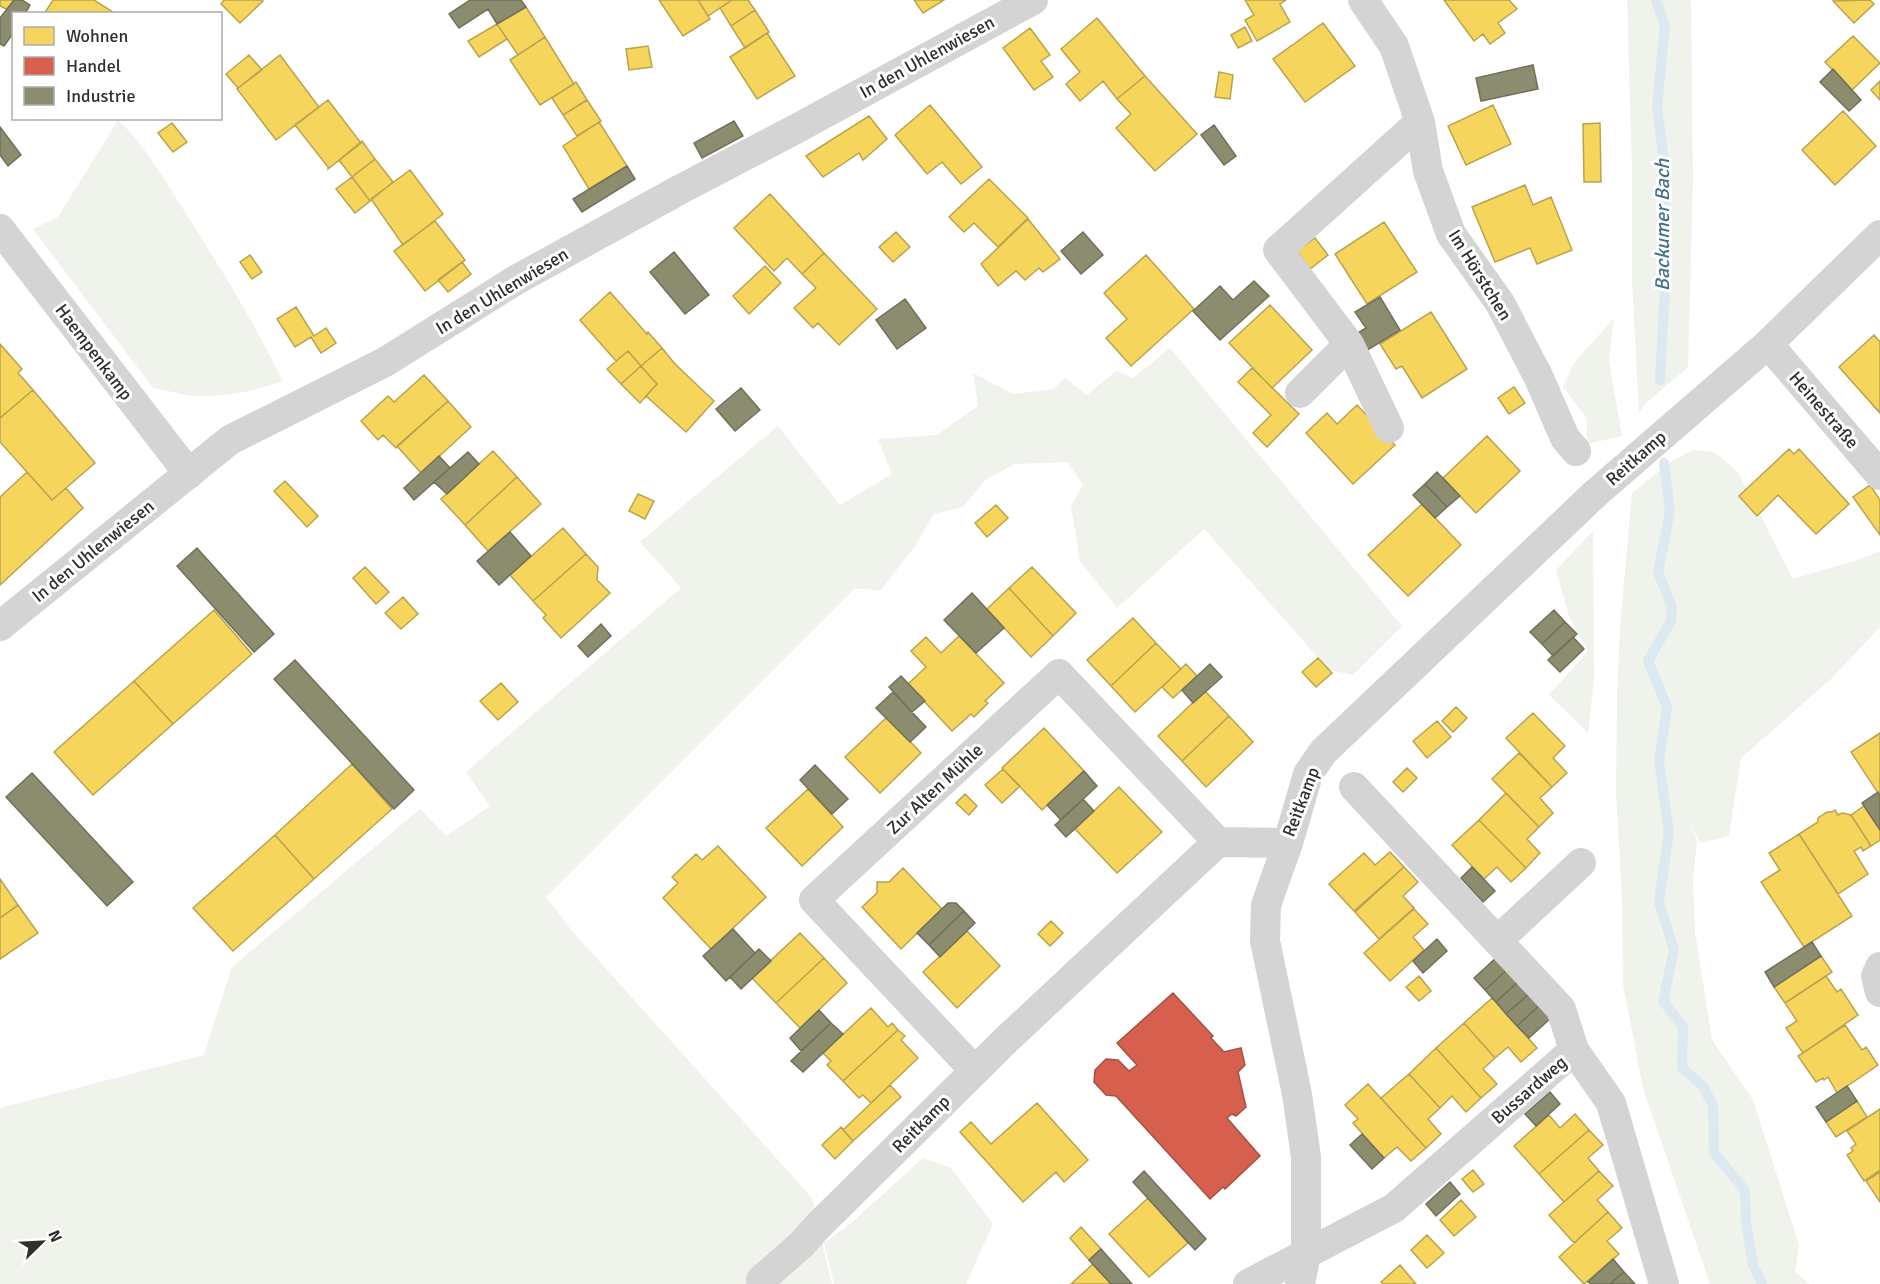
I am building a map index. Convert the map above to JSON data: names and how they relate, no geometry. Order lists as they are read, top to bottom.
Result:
{
  "streets": {
    "street": [
      "In den Uhlenwiesen",
      "Im Hörstchen",
      "Haempenkamp",
      "Heinestraße",
      "Reitkamp",
      "Zur Alten Mühle",
      "Bussardweg"
    ]
  },
  "crossings": [
    ["In den Uhlenwiesen", "Haempenkamp"],
    ["Heinestraße", "Reitkamp"],
    ["Reitkamp", "Zur Alten Mühle"]
  ],
  "water": ["Backumer Bach"],
  "legend": ["Wohnen", "Handel", "Industrie"],
  "north": "top right"
}
